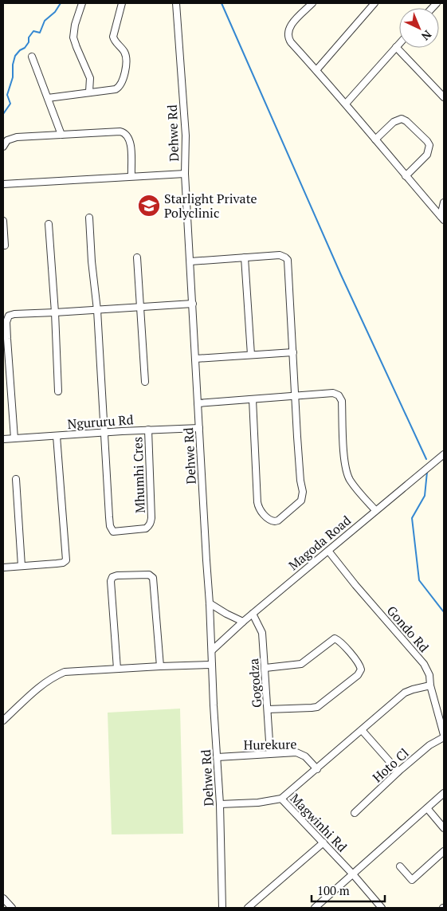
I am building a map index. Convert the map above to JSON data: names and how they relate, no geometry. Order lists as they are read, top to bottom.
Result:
{
  "streets": {
    "street": [
      "Dehwe Rd",
      "Ngururu Rd",
      "Mhumhi Cres",
      "Magoda Road",
      "Gondo Rd",
      "Gogodza",
      "Hurekure",
      "Hoto Cl",
      "Magwinhi Rd"
    ]
  },
  "crossings": [
    ["Dehwe Rd", "Ngururu Rd"],
    ["Dehwe Rd", "Magoda Road"],
    ["Dehwe Rd", "Hurekure"],
    ["Dehwe Rd", "Magwinhi Rd"],
    ["Ngururu Rd", "Mhumhi Cres"],
    ["Magoda Road", "Gondo Rd"],
    ["Magoda Road", "Gogodza"],
    ["Gondo Rd", "Hoto Cl"],
    ["Gogodza", "Hurekure"]
  ],
  "places": {
    "school or university": ["Starlight Private Polyclinic"]
  },
  "scale_bar": "100 m",
  "north": "bottom right"
}
